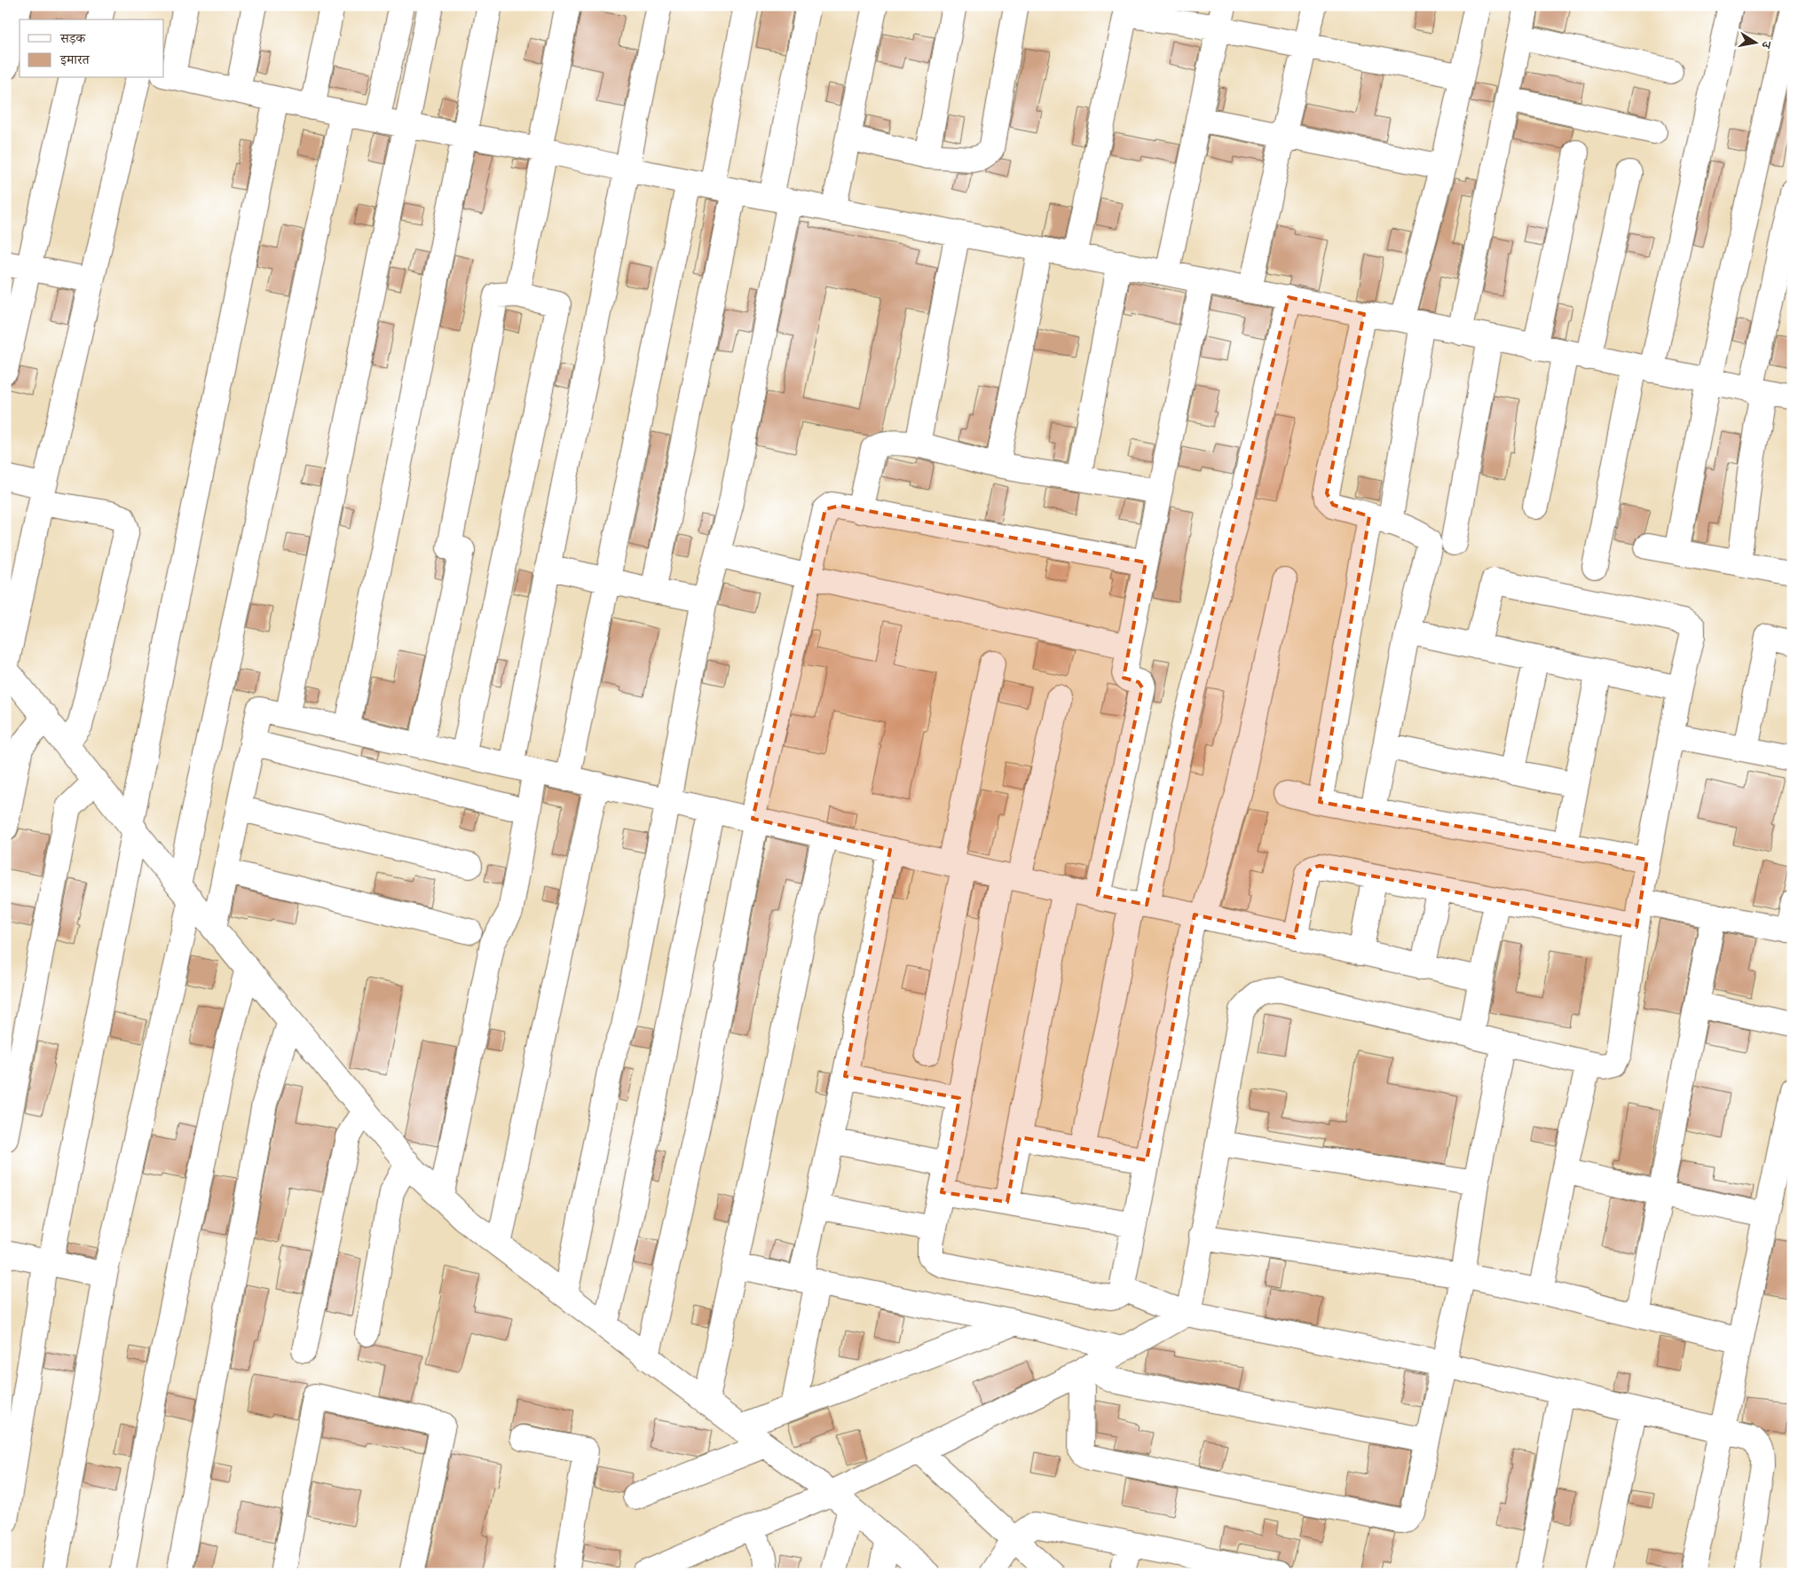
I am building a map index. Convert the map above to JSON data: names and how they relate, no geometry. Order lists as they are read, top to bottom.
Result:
{
  "legend": ["सड़क", "इमारत"],
  "north": "right"
}
